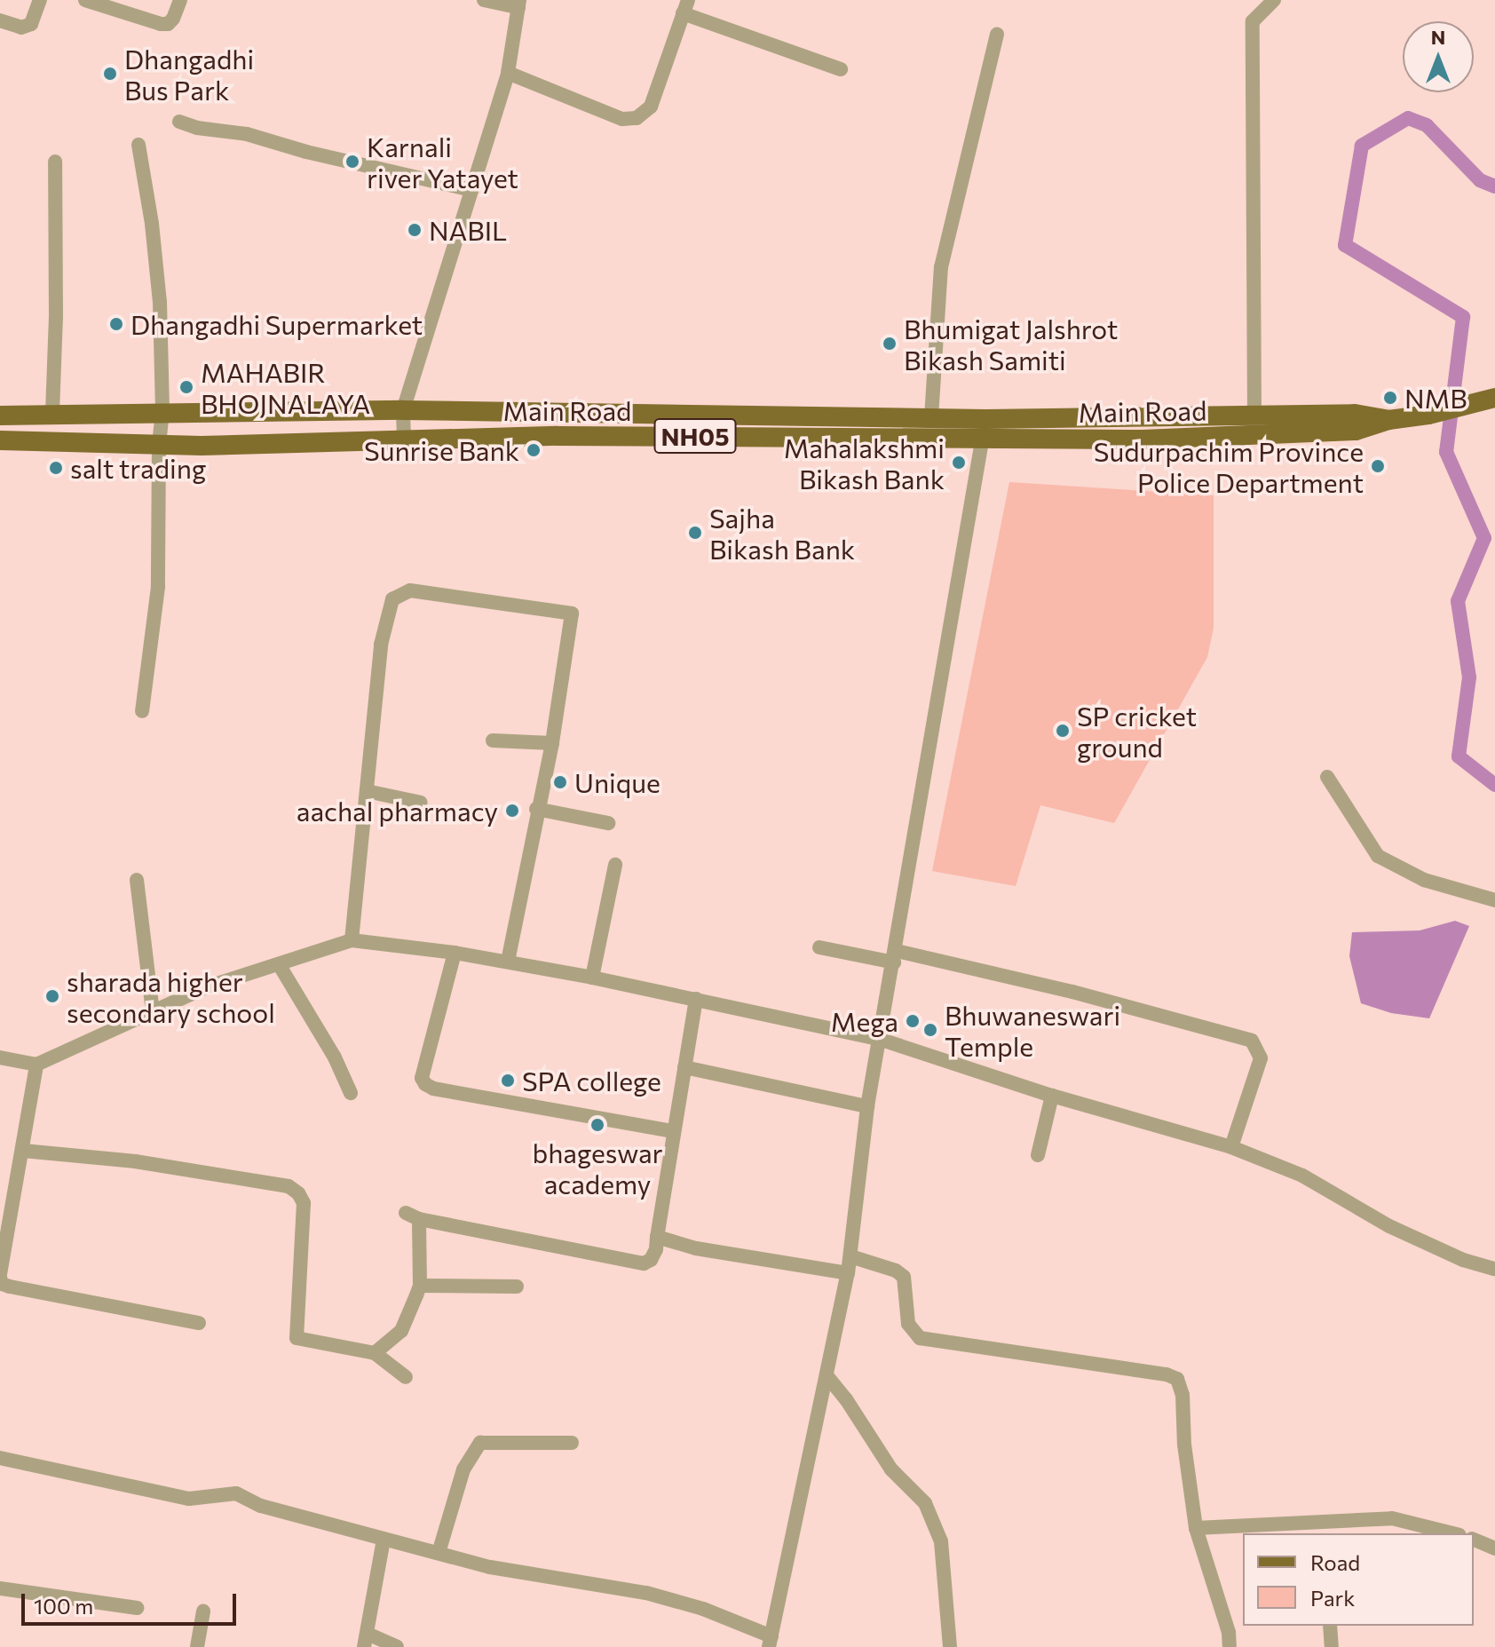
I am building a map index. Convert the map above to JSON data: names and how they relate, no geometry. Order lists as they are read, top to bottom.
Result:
{
  "streets": {
    "main road": ["Main Road", "NH05"]
  },
  "places": [
    "Dhangadhi Bus Park",
    "Karnali river Yatayet",
    "NABIL",
    "Dhangadhi Supermarket",
    "Bhumigat Jalshrot Bikash Samiti",
    "MAHABIR BHOJNALAYA",
    "NMB",
    "Sunrise Bank",
    "Mahalakshmi Bikash Bank",
    "Sudurpachim Province Police Department",
    "salt trading",
    "Sajha Bikash Bank",
    "SP cricket ground",
    "Unique",
    "aachal pharmacy",
    "sharada higher secondary school",
    "Mega",
    "Bhuwaneswari Temple",
    "SPA college",
    "bhageswar academy"
  ],
  "legend": ["Road", "Park"],
  "scale_bar": "100 m",
  "north": "top"
}
